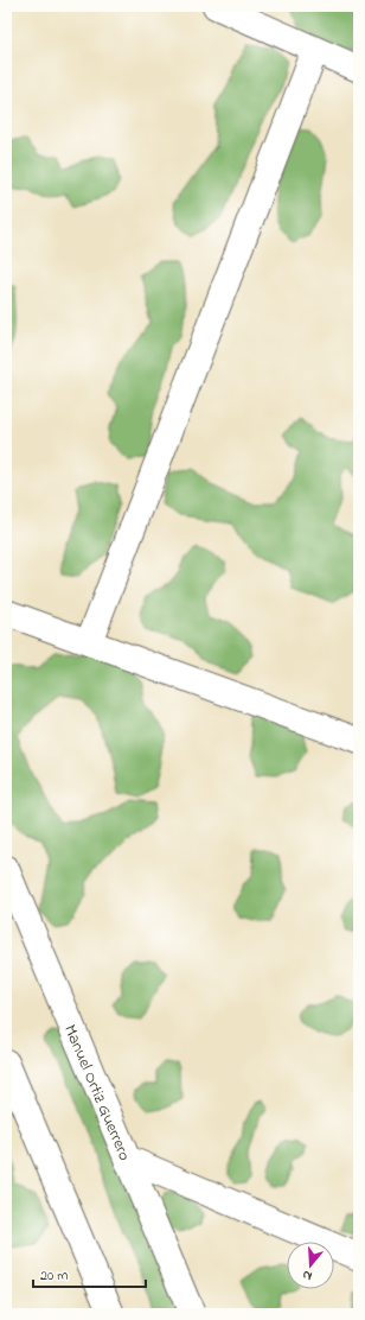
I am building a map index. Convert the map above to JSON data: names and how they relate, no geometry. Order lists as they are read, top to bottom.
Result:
{
  "streets": {
    "street": ["Manuel Ortiz Guerrero"]
  },
  "scale_bar": "20 m",
  "north": "bottom"
}
